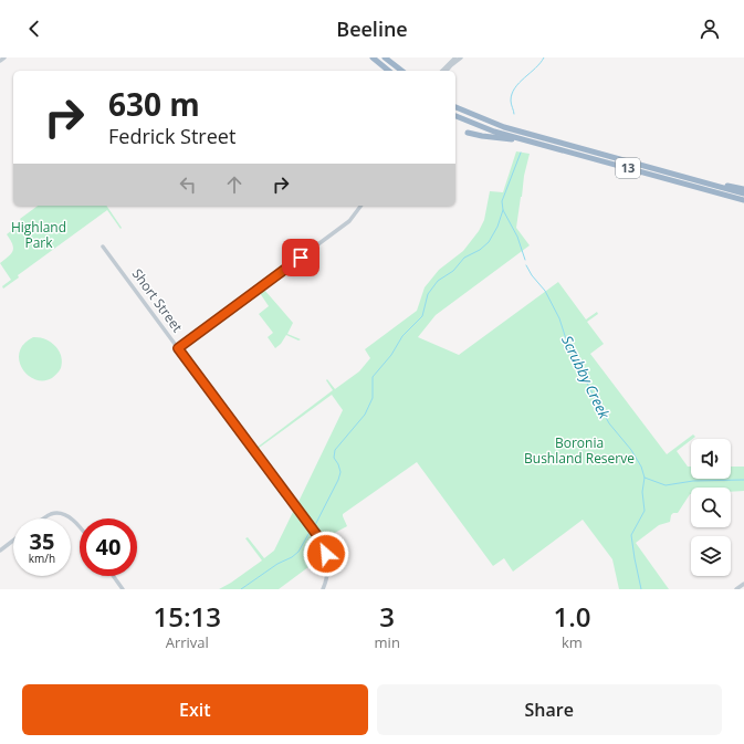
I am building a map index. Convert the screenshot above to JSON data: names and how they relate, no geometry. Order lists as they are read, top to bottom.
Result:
{
  "streets": {
    "highway": ["13"],
    "street": ["Short Street"]
  },
  "water": ["Scrubby Creek"],
  "parks": ["Highland Park", "Boronia Bushland Reserve"],
  "page": {
    "header": "Beeline",
    "turn": ["630 m", "Fedrick Street"],
    "speed": "35 km/h",
    "limit": "40",
    "eta": [
      "15:13",
      "Arrival",
      "3",
      "min",
      "1.0",
      "km"
    ],
    "buttons": ["Exit", "Share"]
  }
}
